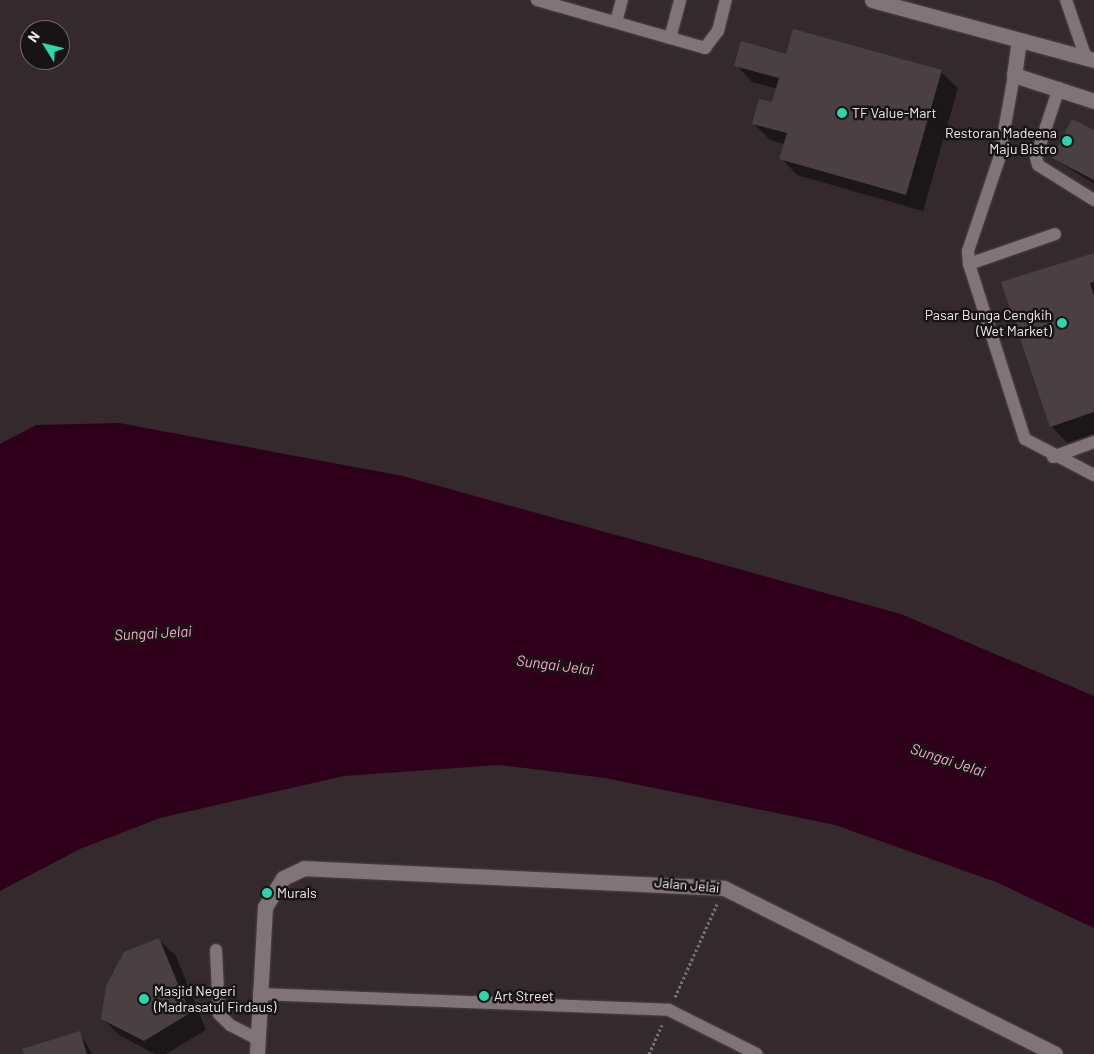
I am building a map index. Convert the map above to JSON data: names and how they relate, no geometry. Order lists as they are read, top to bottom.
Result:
{
  "streets": {
    "street": ["Jalan Jelai"]
  },
  "water": ["Sungai Jelai"],
  "places": [
    "TF Value-Mart",
    "Restoran Madeena Maju Bistro",
    "Pasar Bunga Cengkih (Wet Market)",
    "Murals",
    "Art Street",
    "Masjid Negeri (Madrasatul Firdaus)"
  ],
  "north": "top left"
}
